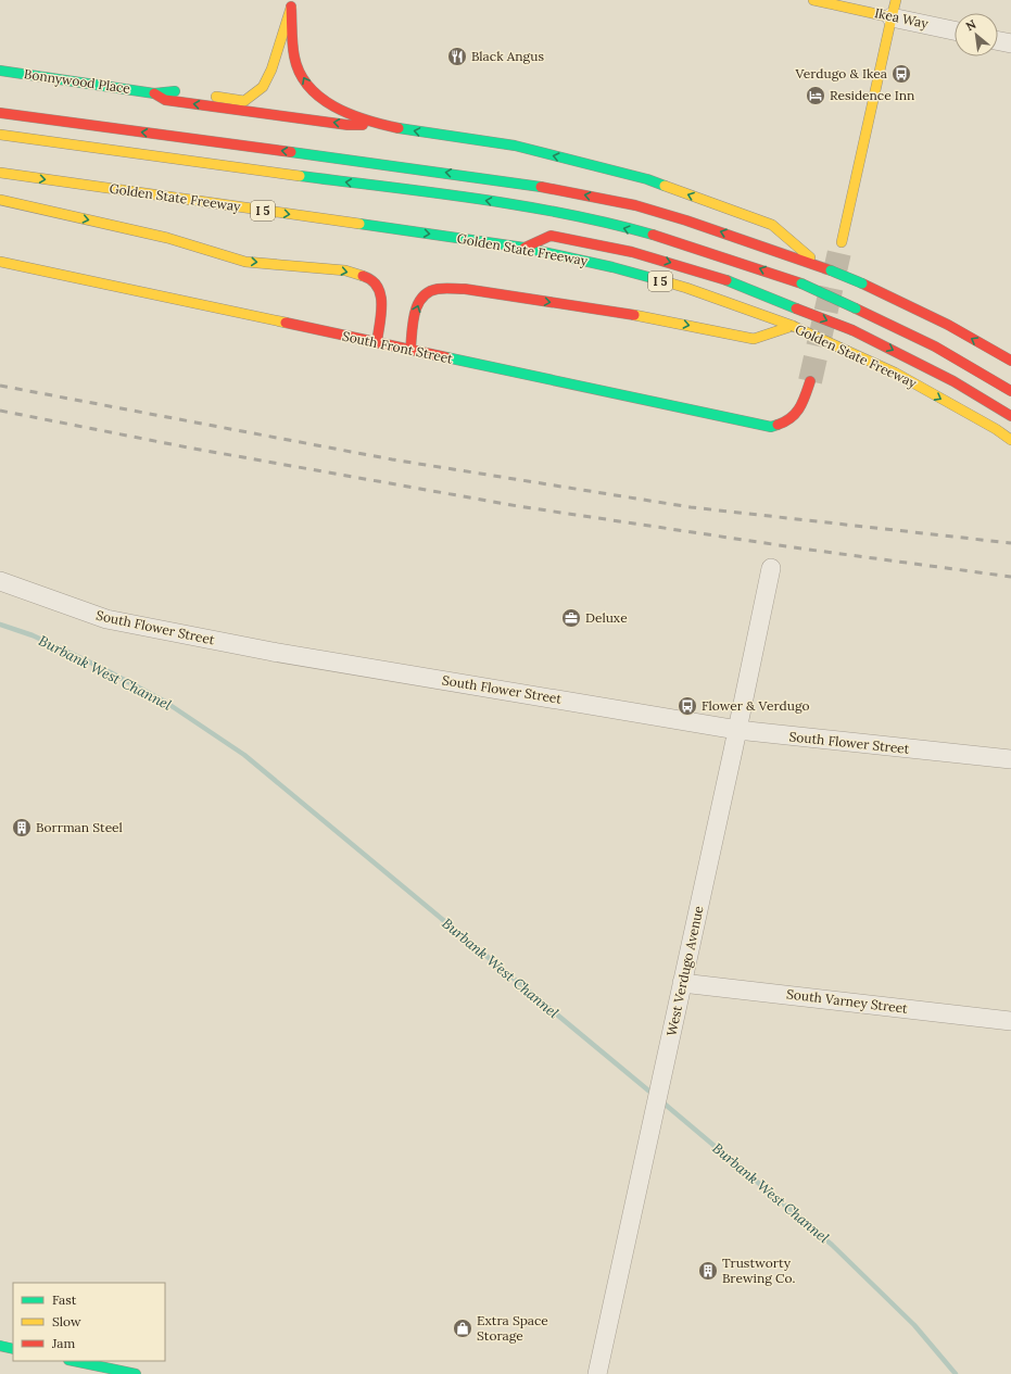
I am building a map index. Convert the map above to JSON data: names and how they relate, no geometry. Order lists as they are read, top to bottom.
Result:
{
  "streets": {
    "main road": [
      "Ikea Way",
      "Bonnywood Place",
      "Golden State Freeway",
      "I 5",
      "South Front Street"
    ],
    "street": ["South Flower Street", "West Verdugo Avenue", "South Varney Street"]
  },
  "crossings": [
    ["South Flower Street", "West Verdugo Avenue"],
    ["West Verdugo Avenue", "South Varney Street"]
  ],
  "water": ["Burbank West Channel"],
  "places": {
    "restaurant": ["Black Angus"],
    "bus stop": ["Verdugo & Ikea", "Flower & Verdugo"],
    "hotel": ["Residence Inn"],
    "office": ["Deluxe"],
    "building": ["Borrman Steel", "Trustworty Brewing Co."],
    "shop": ["Extra Space Storage"]
  },
  "legend": ["Fast", "Slow", "Jam"],
  "north": "top left"
}
